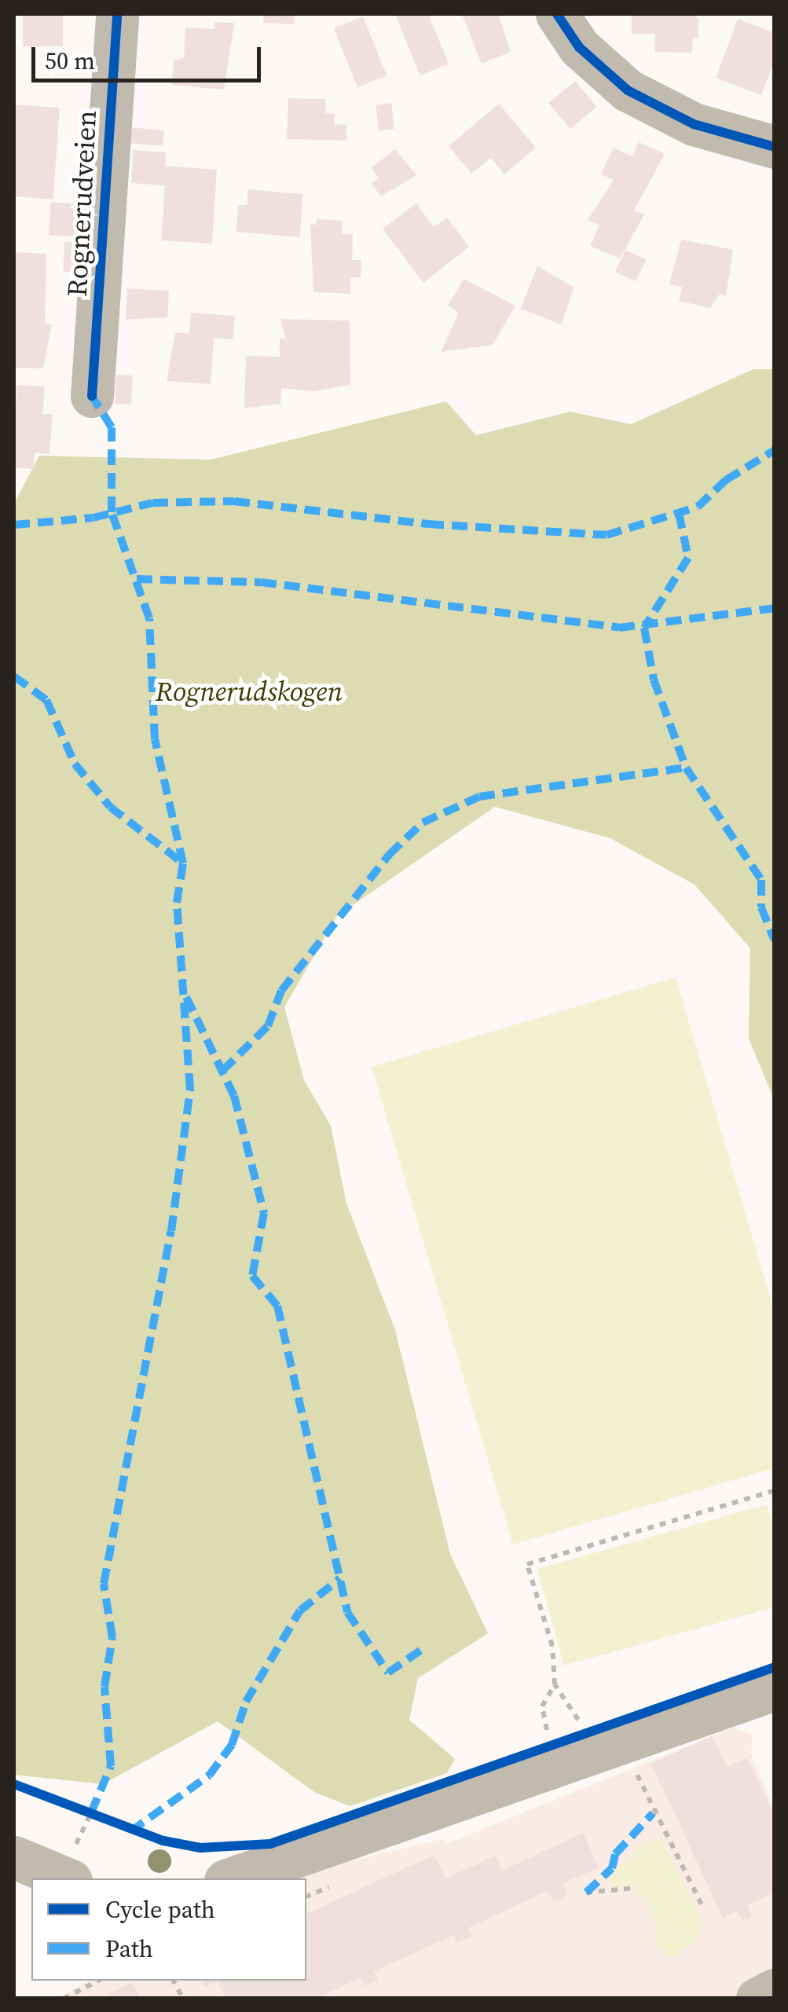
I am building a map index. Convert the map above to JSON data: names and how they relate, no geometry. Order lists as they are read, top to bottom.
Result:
{
  "streets": {
    "street": ["Rognerudveien"]
  },
  "parks": ["Rognerudskogen"],
  "legend": ["Cycle path", "Path"],
  "scale_bar": "50 m"
}
